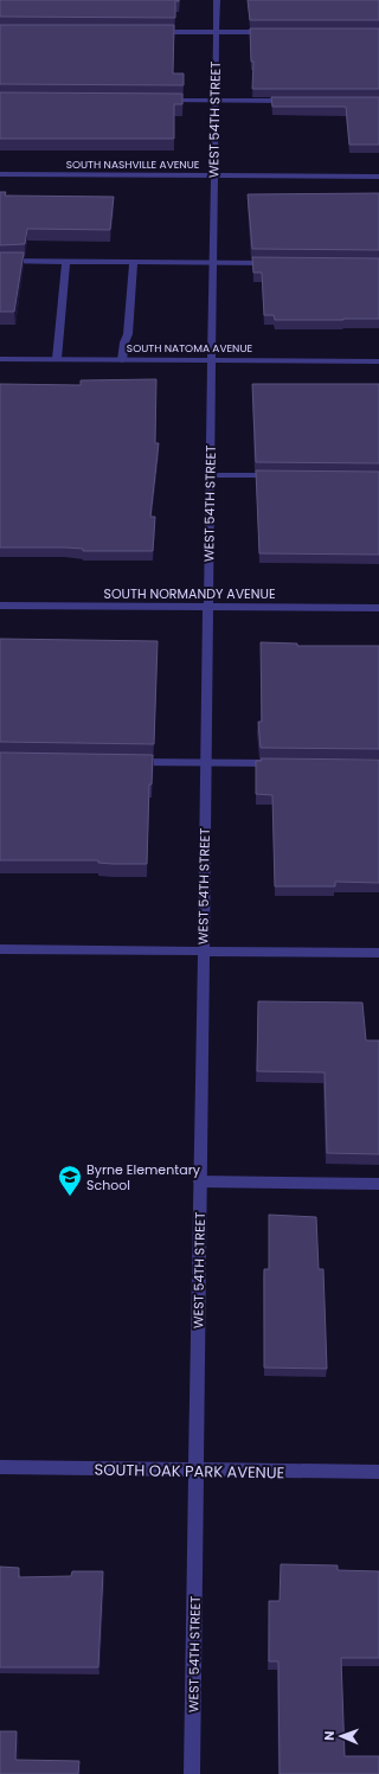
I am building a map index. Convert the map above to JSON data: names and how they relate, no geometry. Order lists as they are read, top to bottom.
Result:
{
  "streets": {
    "street": [
      "WEST 54TH STREET",
      "SOUTH NASHVILLE AVENUE",
      "SOUTH NATOMA AVENUE",
      "SOUTH NORMANDY AVENUE",
      "SOUTH OAK PARK AVENUE"
    ]
  },
  "crossings": [
    ["WEST 54TH STREET", "SOUTH NASHVILLE AVENUE"],
    ["WEST 54TH STREET", "SOUTH NATOMA AVENUE"],
    ["WEST 54TH STREET", "SOUTH NORMANDY AVENUE"],
    ["WEST 54TH STREET", "SOUTH OAK PARK AVENUE"]
  ],
  "places": {
    "school or university": ["Byrne Elementary School"]
  },
  "north": "left"
}
